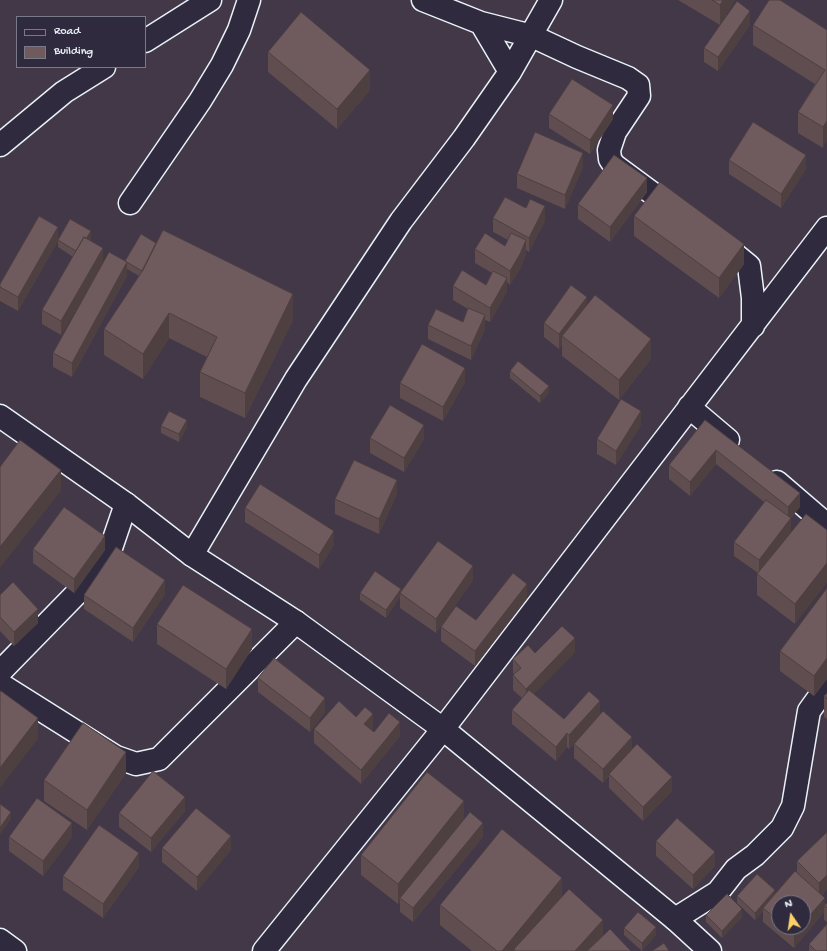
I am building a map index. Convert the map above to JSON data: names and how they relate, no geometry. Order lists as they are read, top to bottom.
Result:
{
  "legend": ["Road", "Building"],
  "north": "top"
}
